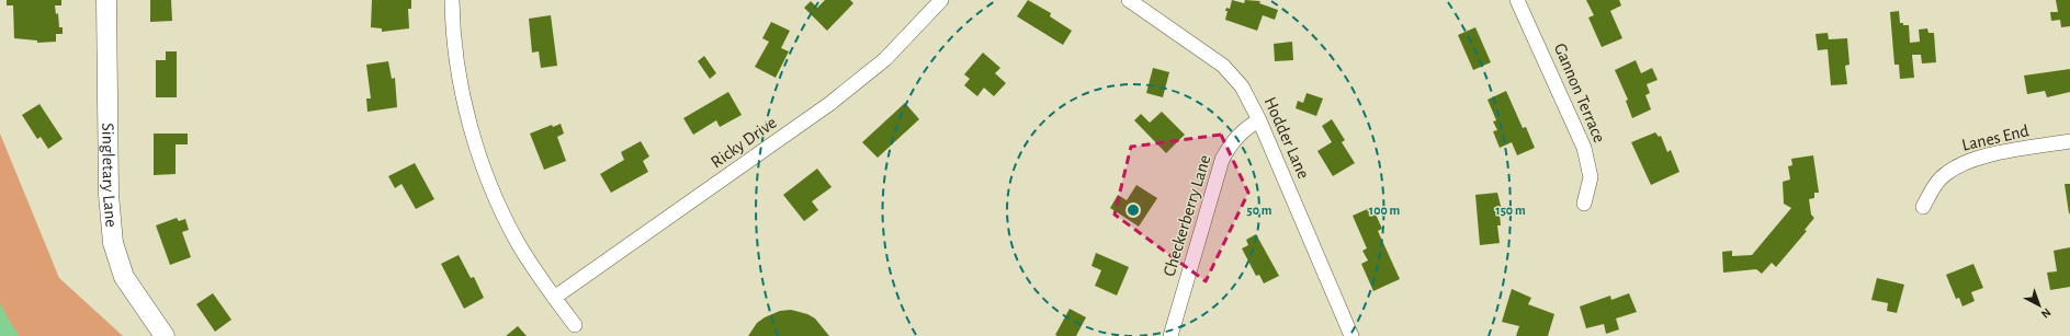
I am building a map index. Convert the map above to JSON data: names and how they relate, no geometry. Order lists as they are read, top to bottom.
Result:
{
  "streets": {
    "street": [
      "Gannon Terrace",
      "Hodder Lane",
      "Lanes End",
      "Ricky Drive",
      "Singletary Lane",
      "Checkerberry Lane"
    ]
  },
  "crossings": [
    ["Hodder Lane", "Checkerberry Lane"]
  ],
  "north": "bottom right",
  "rings": ["50 m", "100 m", "150 m"]
}
